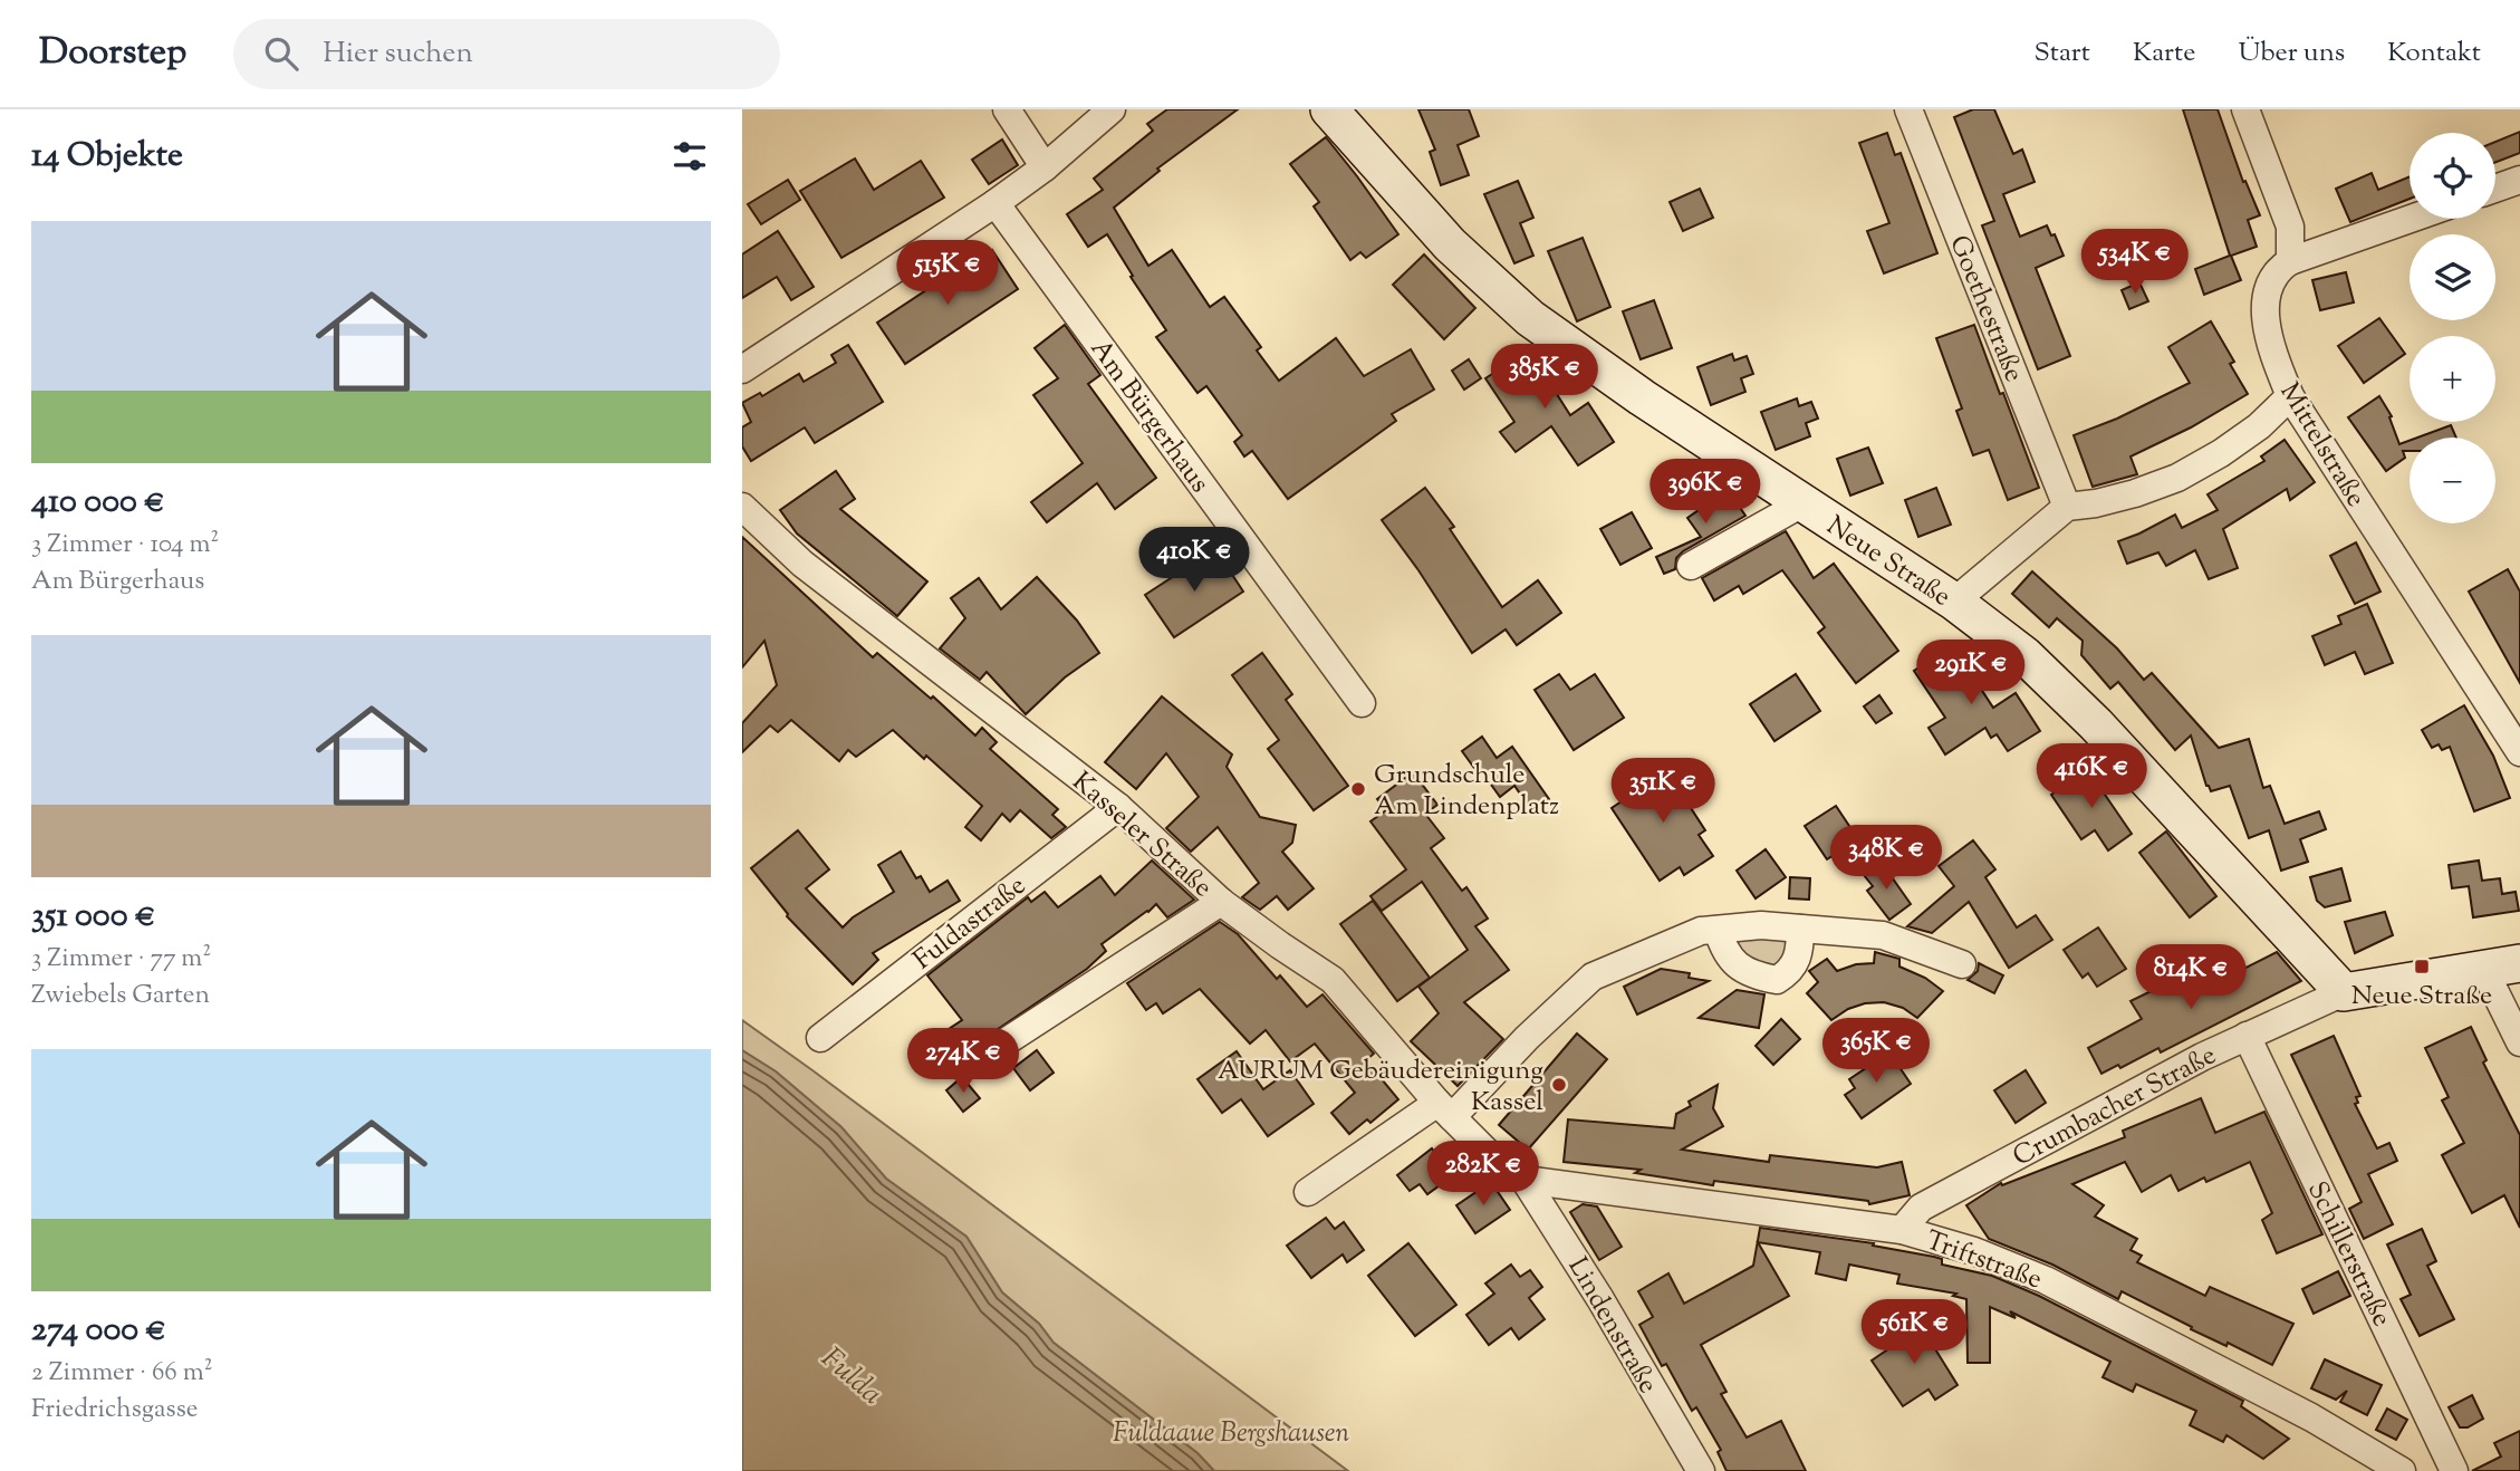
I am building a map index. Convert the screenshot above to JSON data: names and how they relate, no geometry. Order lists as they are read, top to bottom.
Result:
{
  "streets": {
    "street": [
      "Goethestraße",
      "Am Bürgerhaus",
      "Mittelstraße",
      "Neue Straße",
      "Kasseler Straße",
      "Fuldastraße",
      "Crumbacher Straße",
      "Schillerstraße",
      "Triftstraße",
      "Lindenstraße"
    ]
  },
  "crossings": [
    ["Neue Straße", "Crumbacher Straße"],
    ["Kasseler Straße", "Fuldastraße"],
    ["Kasseler Straße", "Triftstraße"],
    ["Kasseler Straße", "Lindenstraße"],
    ["Crumbacher Straße", "Schillerstraße"],
    ["Crumbacher Straße", "Triftstraße"],
    ["Triftstraße", "Lindenstraße"]
  ],
  "water": ["Fulda"],
  "parks": ["Fuldaaue Bergshausen"],
  "places": {
    "other": ["Grundschule Am Lindenplatz", "AURUM Gebäudereinigung Kassel"],
    "transit": ["Neue Straße"]
  },
  "page": {
    "header": "Doorstep",
    "search": "Hier suchen",
    "nav": [
      "Start",
      "Karte",
      "Über uns",
      "Kontakt"
    ],
    "heading": "14 Objekte",
    "map_buttons": ["+", "−"],
    "list": [
      {
        "name": "410 000 €",
        "note": "3 Zimmer · 104 m² · Am Bürgerhaus"
      },
      {
        "name": "351 000 €",
        "note": "3 Zimmer · 77 m² · Zwiebels Garten"
      },
      {
        "name": "274 000 €",
        "note": "2 Zimmer · 66 m² · Friedrichsgasse"
      }
    ],
    "price": [
      "534K €",
      "515K €",
      "385K €",
      "396K €",
      "410K €",
      "291K €",
      "416K €",
      "351K €",
      "348K €",
      "814K €",
      "365K €",
      "274K €",
      "282K €",
      "561K €"
    ]
  }
}
